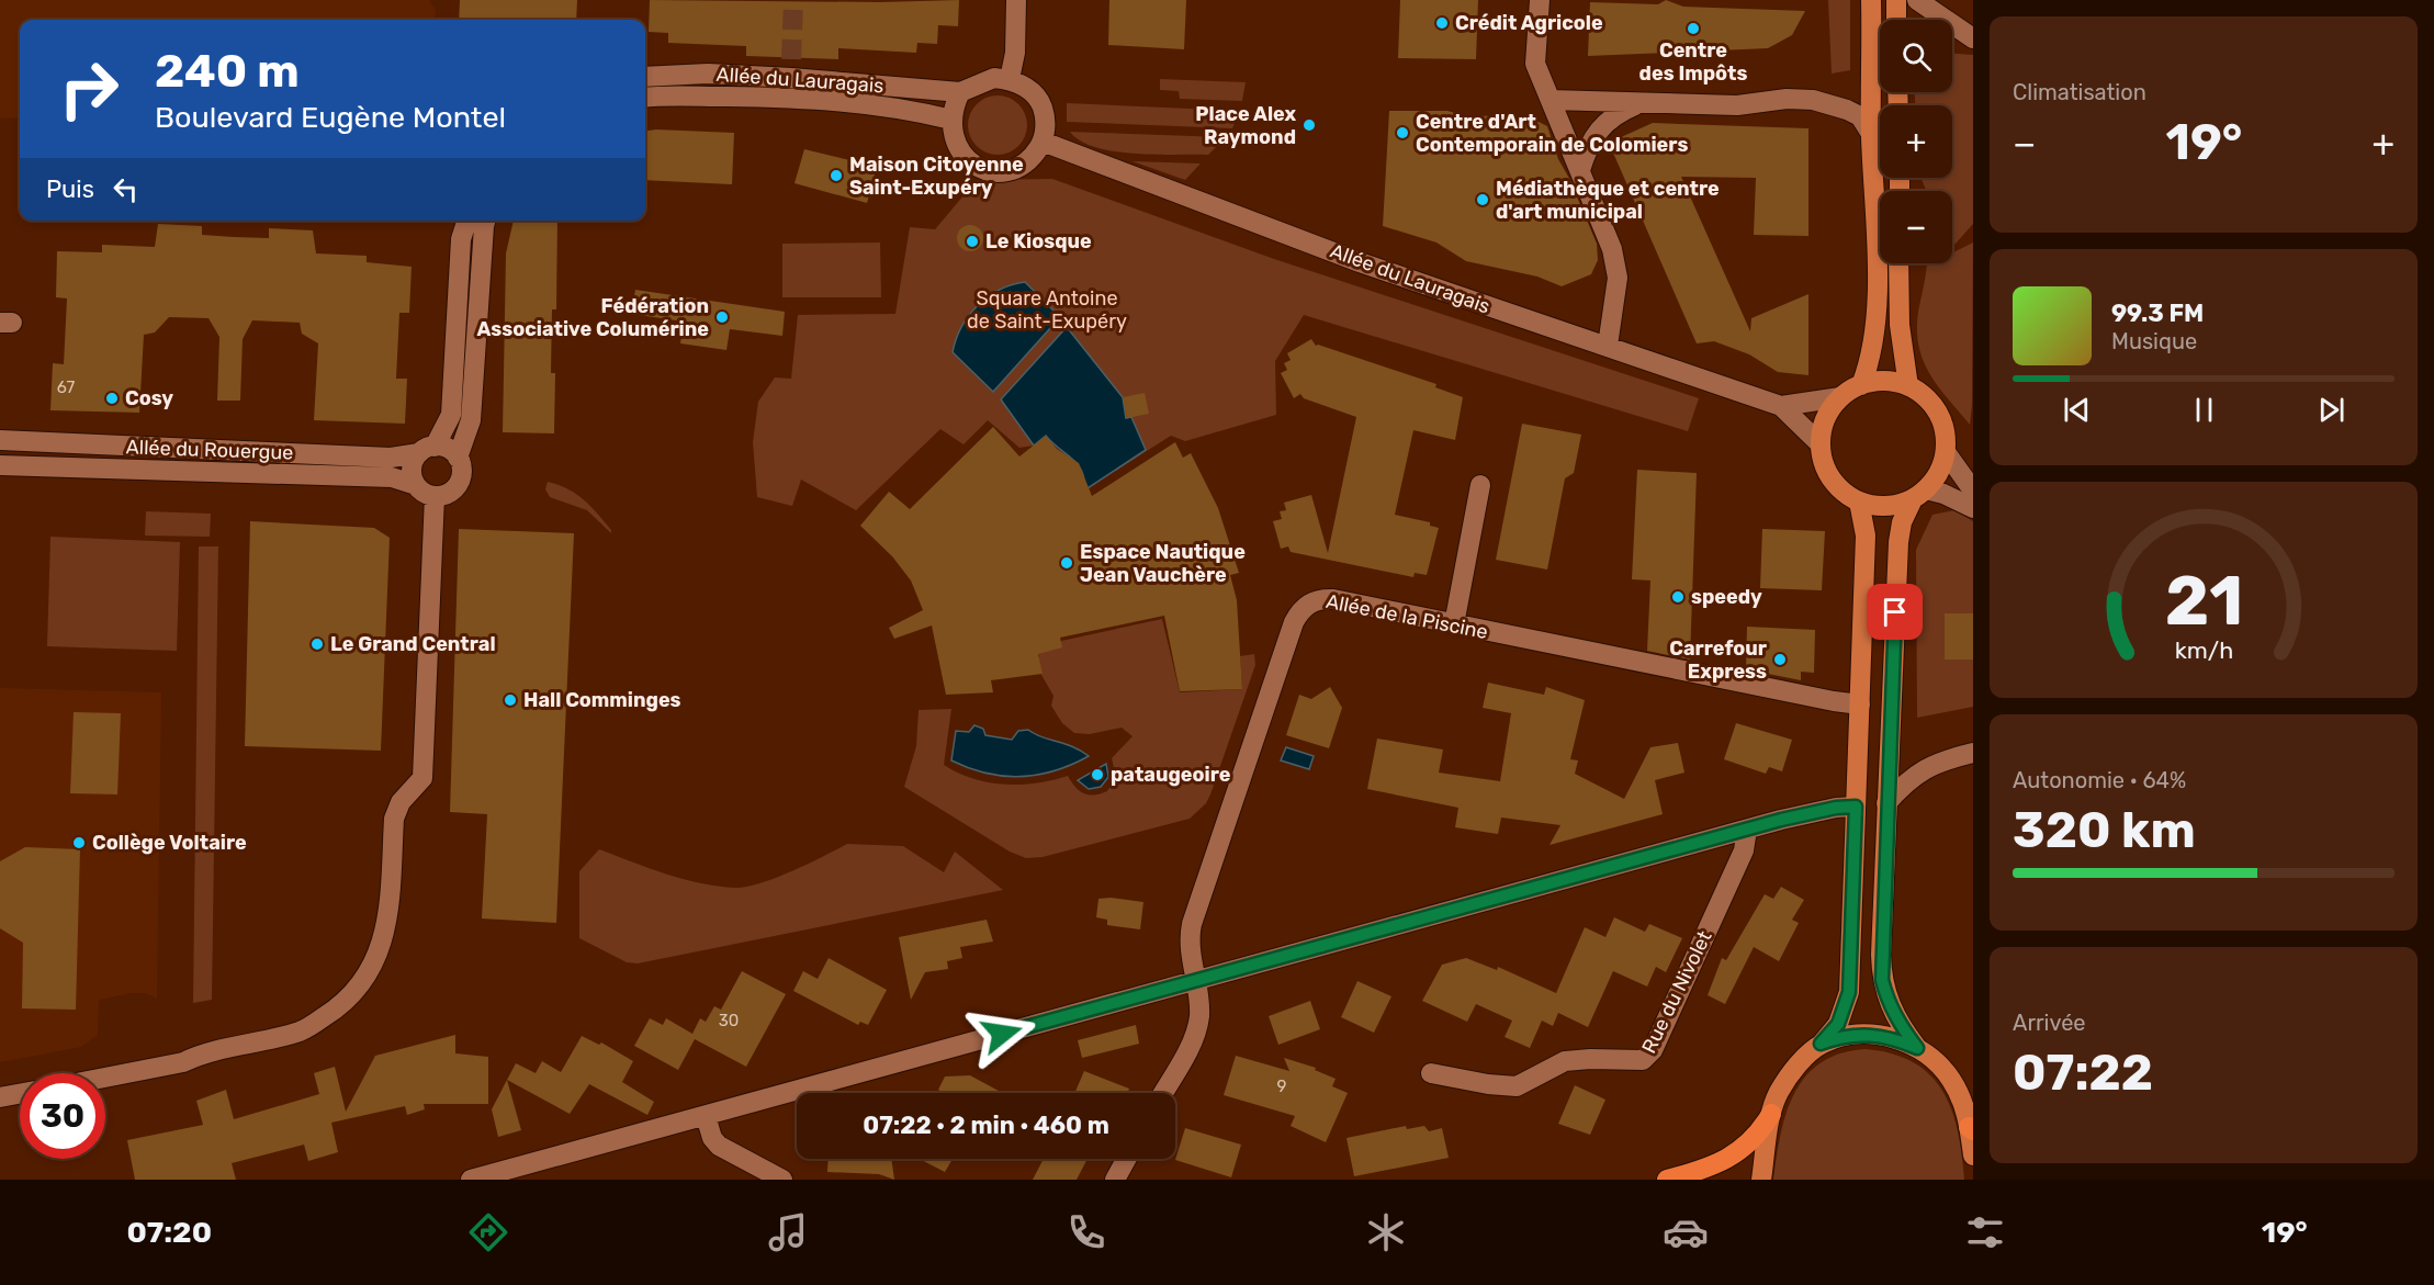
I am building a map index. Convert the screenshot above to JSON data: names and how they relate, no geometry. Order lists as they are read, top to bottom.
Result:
{
  "streets": {
    "street": [
      "Allée du Lauragais",
      "Allée du Rouergue",
      "Allée de la Piscine",
      "Rue du Nivolet"
    ]
  },
  "parks": ["Square Antoine de Saint-Exupéry"],
  "places": [
    "Crédit Agricole",
    "Centre des Impôts",
    "Place Alex Raymond",
    "Centre d'Art Contemporain de Colomiers",
    "Maison Citoyenne Saint-Exupéry",
    "Médiathèque et centre d'art municipal",
    "Le Kiosque",
    "Fédération Associative Columérine",
    "Cosy",
    "Espace Nautique Jean Vauchère",
    "speedy",
    "Le Grand Central",
    "Carrefour Express",
    "Hall Comminges",
    "pataugeoire",
    "Collège Voltaire"
  ],
  "house_numbers": ["67", "30", "9"],
  "page": {
    "tile": [
      "Climatisation",
      ["Autonomie · 64%", "320 km"],
      ["Arrivée", "07:22"]
    ],
    "map_buttons": ["+", "−"],
    "turn": ["240 m", "Boulevard Eugène Montel"],
    "heat": ["−", "19°", "+"],
    "then": "Puis",
    "song": ["99.3 FM", "Musique"],
    "limit": "30",
    "trip": "07:22 · 2 min · 460 m",
    "tabs": ["07:20", "19°"],
    "gauge": ["21", "km/h"]
  }
}
